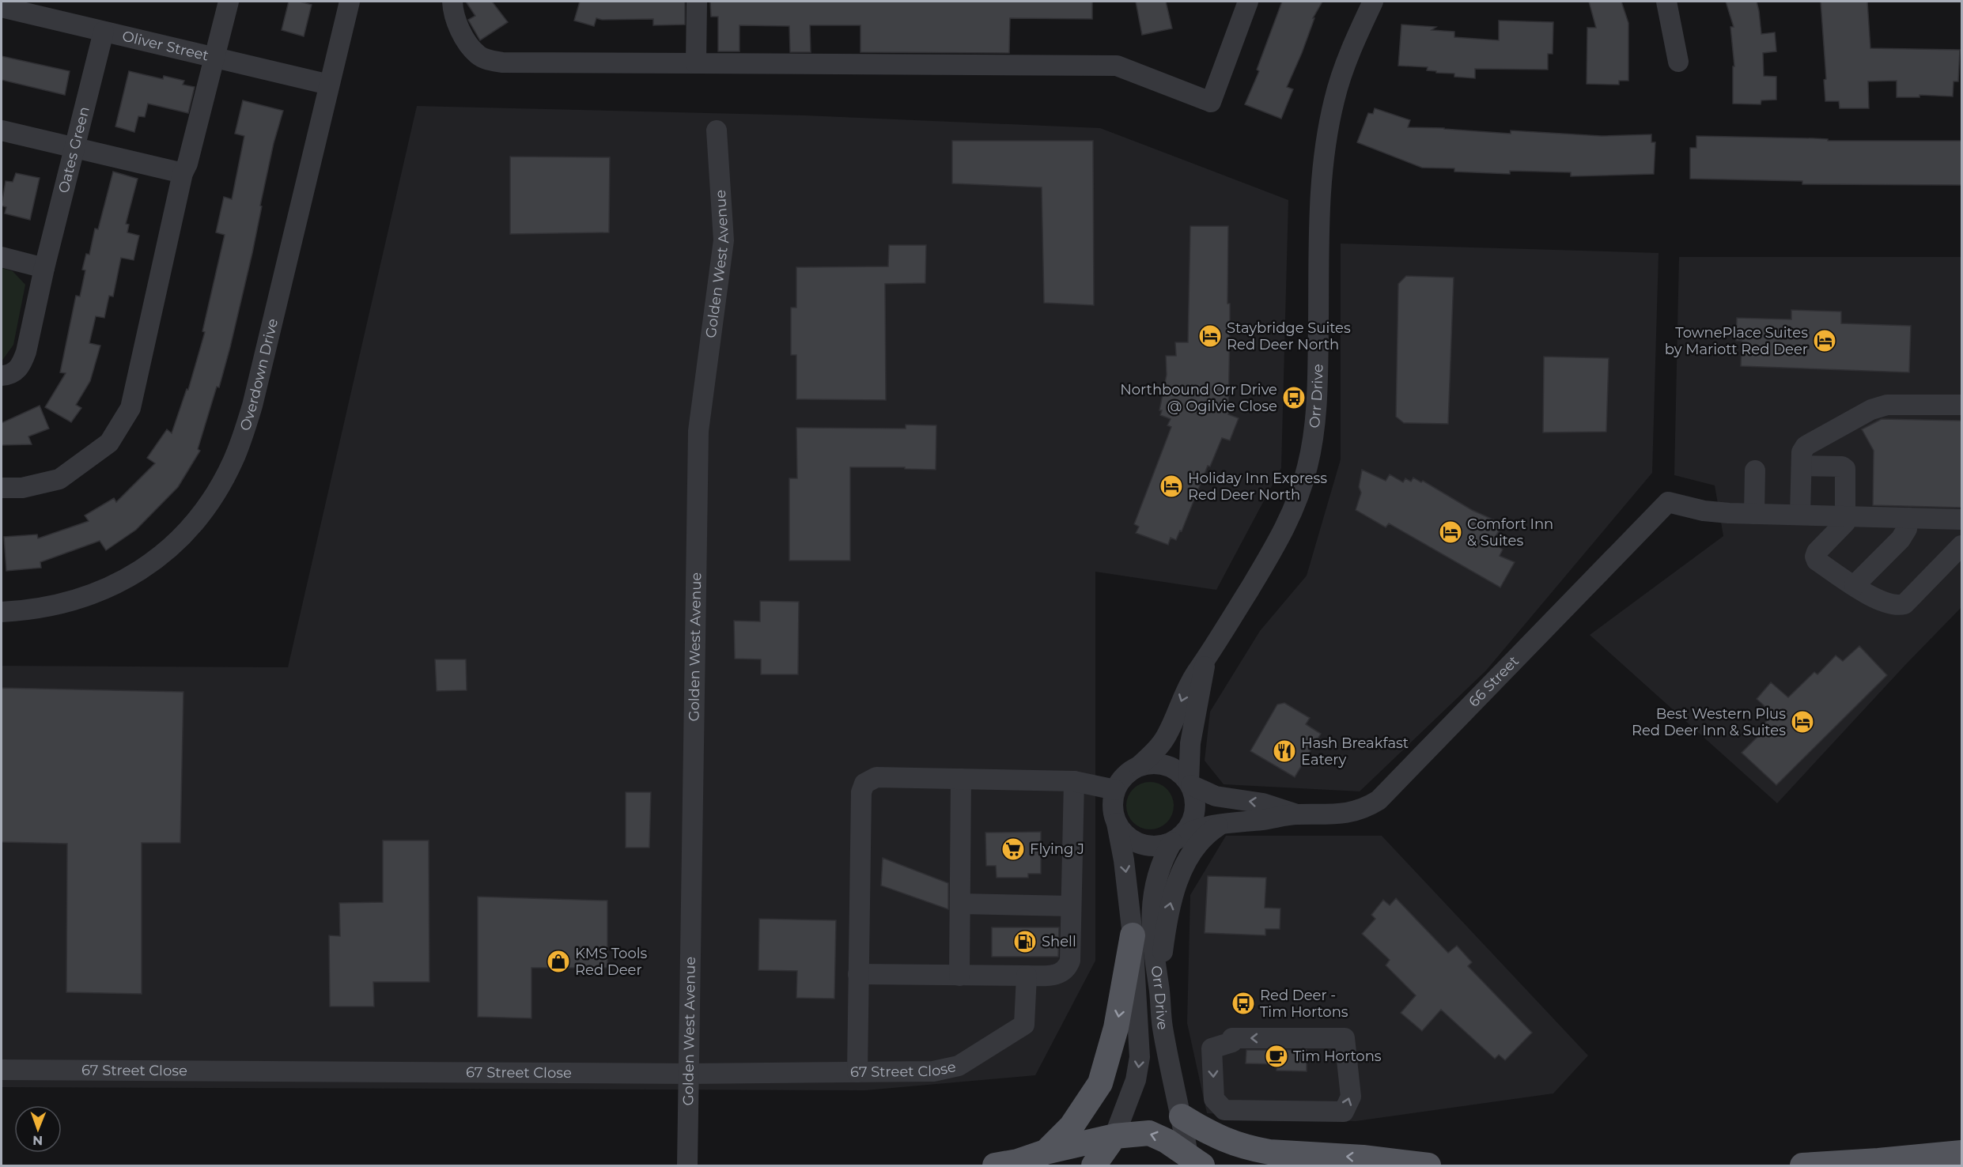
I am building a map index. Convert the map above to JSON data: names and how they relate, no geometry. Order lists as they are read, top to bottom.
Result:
{
  "streets": {
    "street": [
      "Oliver Street",
      "Oates Green",
      "Golden West Avenue",
      "Overdown Drive",
      "Orr Drive",
      "66 Street",
      "67 Street Close"
    ]
  },
  "crossings": [
    ["Oliver Street", "Oates Green"],
    ["Oliver Street", "Overdown Drive"],
    ["Golden West Avenue", "67 Street Close"],
    ["Orr Drive", "66 Street"]
  ],
  "places": {
    "hotel": [
      "Staybridge Suites Red Deer North",
      "TownePlace Suites by Mariott Red Deer",
      "Holiday Inn Express Red Deer North",
      "Comfort Inn & Suites",
      "Best Western Plus Red Deer Inn & Suites"
    ],
    "bus stop": ["Northbound Orr Drive @ Ogilvie Close", "Red Deer - Tim Hortons"],
    "restaurant": ["Hash Breakfast Eatery"],
    "supermarket": ["Flying J"],
    "fuel station": ["Shell"],
    "shop": ["KMS Tools Red Deer"],
    "cafe": ["Tim Hortons"]
  },
  "north": "bottom"
}
